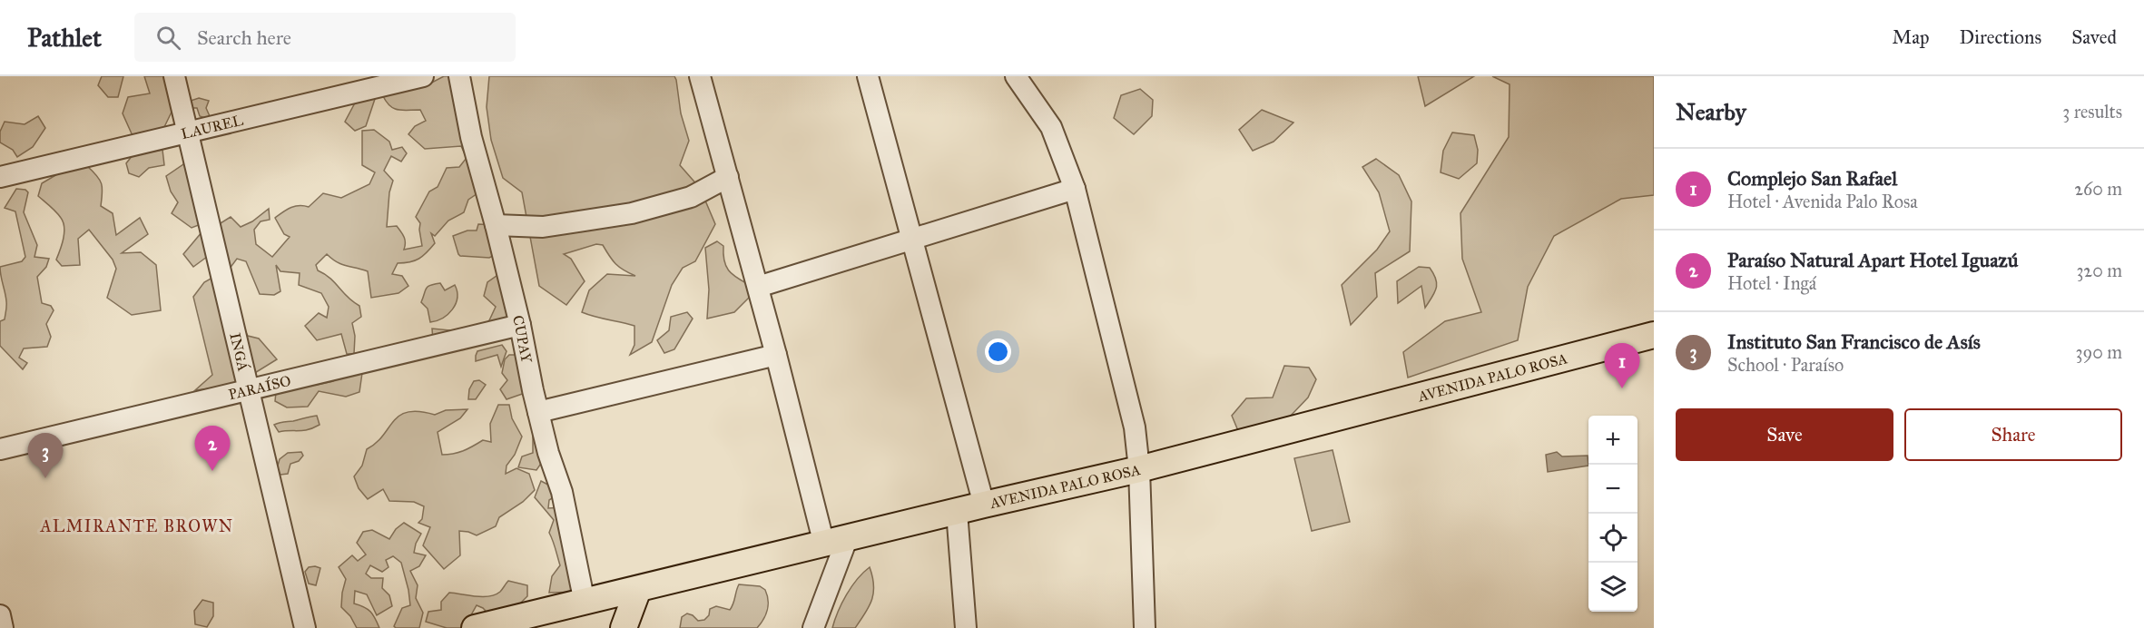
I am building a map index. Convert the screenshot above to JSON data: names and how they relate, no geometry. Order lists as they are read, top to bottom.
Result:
{
  "streets": {
    "main road": ["AVENIDA PALO ROSA"],
    "street": [
      "LAUREL",
      "CUPAY",
      "INGÁ",
      "PARAÍSO"
    ]
  },
  "crossings": [
    ["LAUREL", "INGÁ"],
    ["CUPAY", "AVENIDA PALO ROSA"],
    ["CUPAY", "PARAÍSO"],
    ["INGÁ", "PARAÍSO"]
  ],
  "districts": ["ALMIRANTE BROWN"],
  "page": {
    "header": "Pathlet",
    "search": "Search here",
    "nav": ["Map", "Directions", "Saved"],
    "heading": ["Nearby", "3 results"],
    "list": [
      {
        "mark": "1",
        "name": "Complejo San Rafael",
        "note": "Hotel · Avenida Palo Rosa",
        "value": "260 m"
      },
      {
        "mark": "2",
        "name": "Paraíso Natural Apart Hotel Iguazú",
        "note": "Hotel · Ingá",
        "value": "320 m"
      },
      {
        "mark": "3",
        "name": "Instituto San Francisco de Asís",
        "note": "School · Paraíso",
        "value": "390 m"
      }
    ],
    "pins": ["1", "2", "3"],
    "buttons": ["Save", "Share"],
    "map_buttons": ["+", "−"]
  }
}
